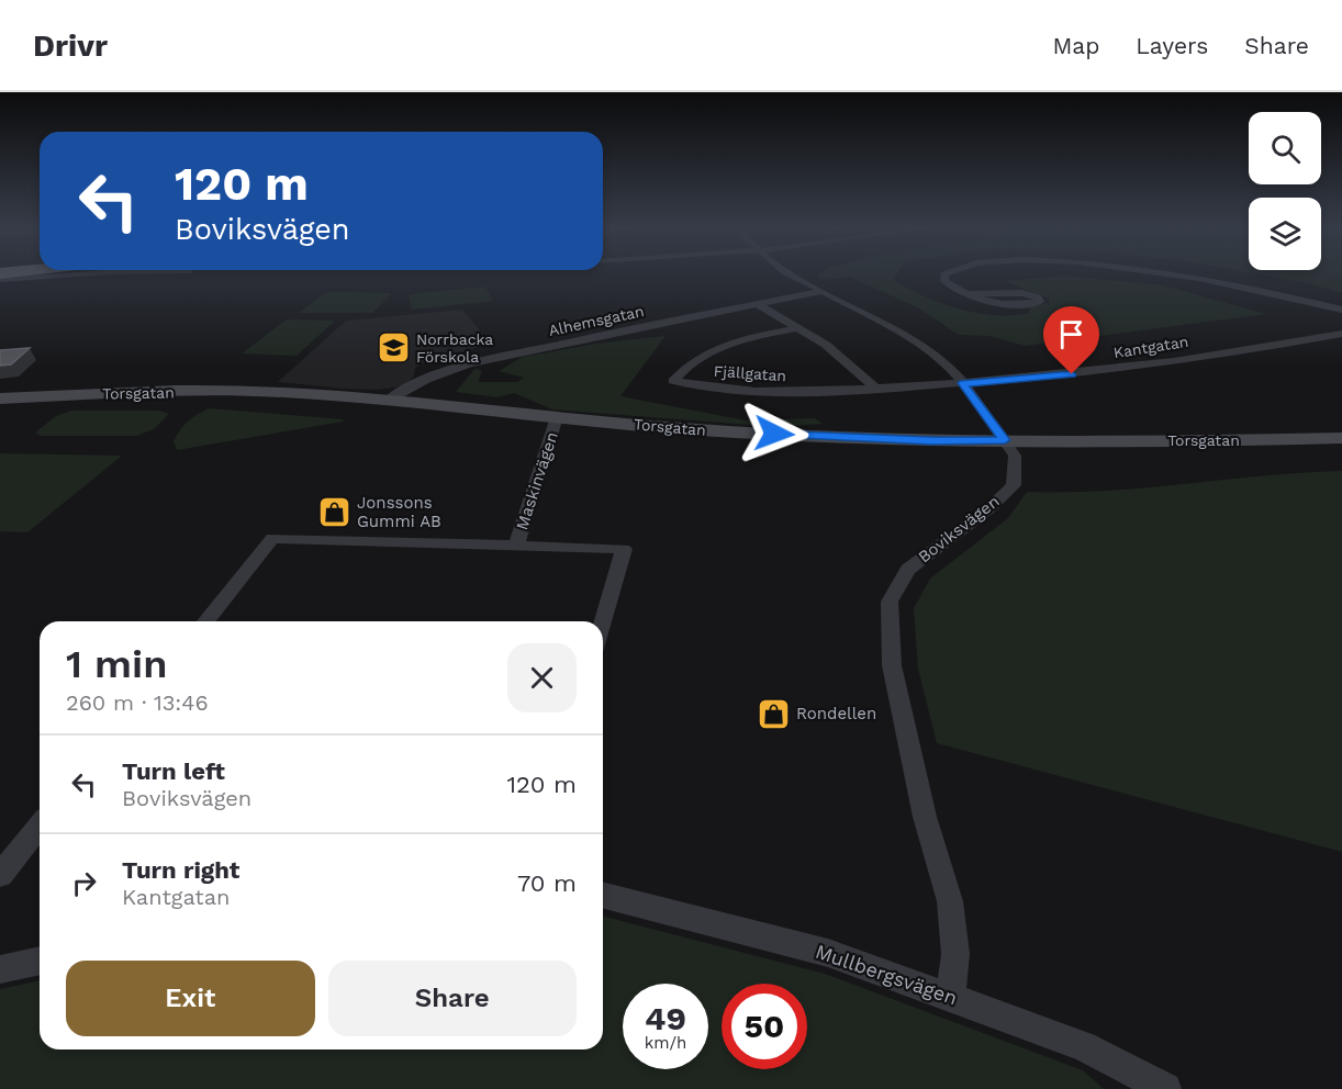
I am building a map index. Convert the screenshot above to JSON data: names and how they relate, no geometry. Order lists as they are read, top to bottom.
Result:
{
  "streets": {
    "main road": ["Torsgatan"],
    "street": [
      "Alhemsgatan",
      "Kantgatan",
      "Fjällgatan",
      "Maskinvägen",
      "Boviksvägen",
      "Mullbergsvägen"
    ]
  },
  "crossings": [
    ["Alhemsgatan", "Torsgatan"],
    ["Alhemsgatan", "Boviksvägen"],
    ["Kantgatan", "Fjällgatan"],
    ["Kantgatan", "Boviksvägen"],
    ["Fjällgatan", "Boviksvägen"],
    ["Torsgatan", "Maskinvägen"],
    ["Torsgatan", "Boviksvägen"],
    ["Boviksvägen", "Mullbergsvägen"]
  ],
  "places": {
    "school or university": ["Norrbacka Förskola"],
    "shop": ["Jonssons Gummi AB", "Rondellen"]
  },
  "page": {
    "header": "Drivr",
    "nav": ["Map", "Layers", "Share"],
    "turn": ["120 m", "Boviksvägen"],
    "heading": ["1 min", "260 m · 13:46"],
    "list": [
      {
        "name": "Turn left",
        "note": "Boviksvägen",
        "value": "120 m"
      },
      {
        "name": "Turn right",
        "note": "Kantgatan",
        "value": "70 m"
      }
    ],
    "buttons": ["Exit", "Share"],
    "speed": "49 km/h",
    "limit": "50"
  }
}
